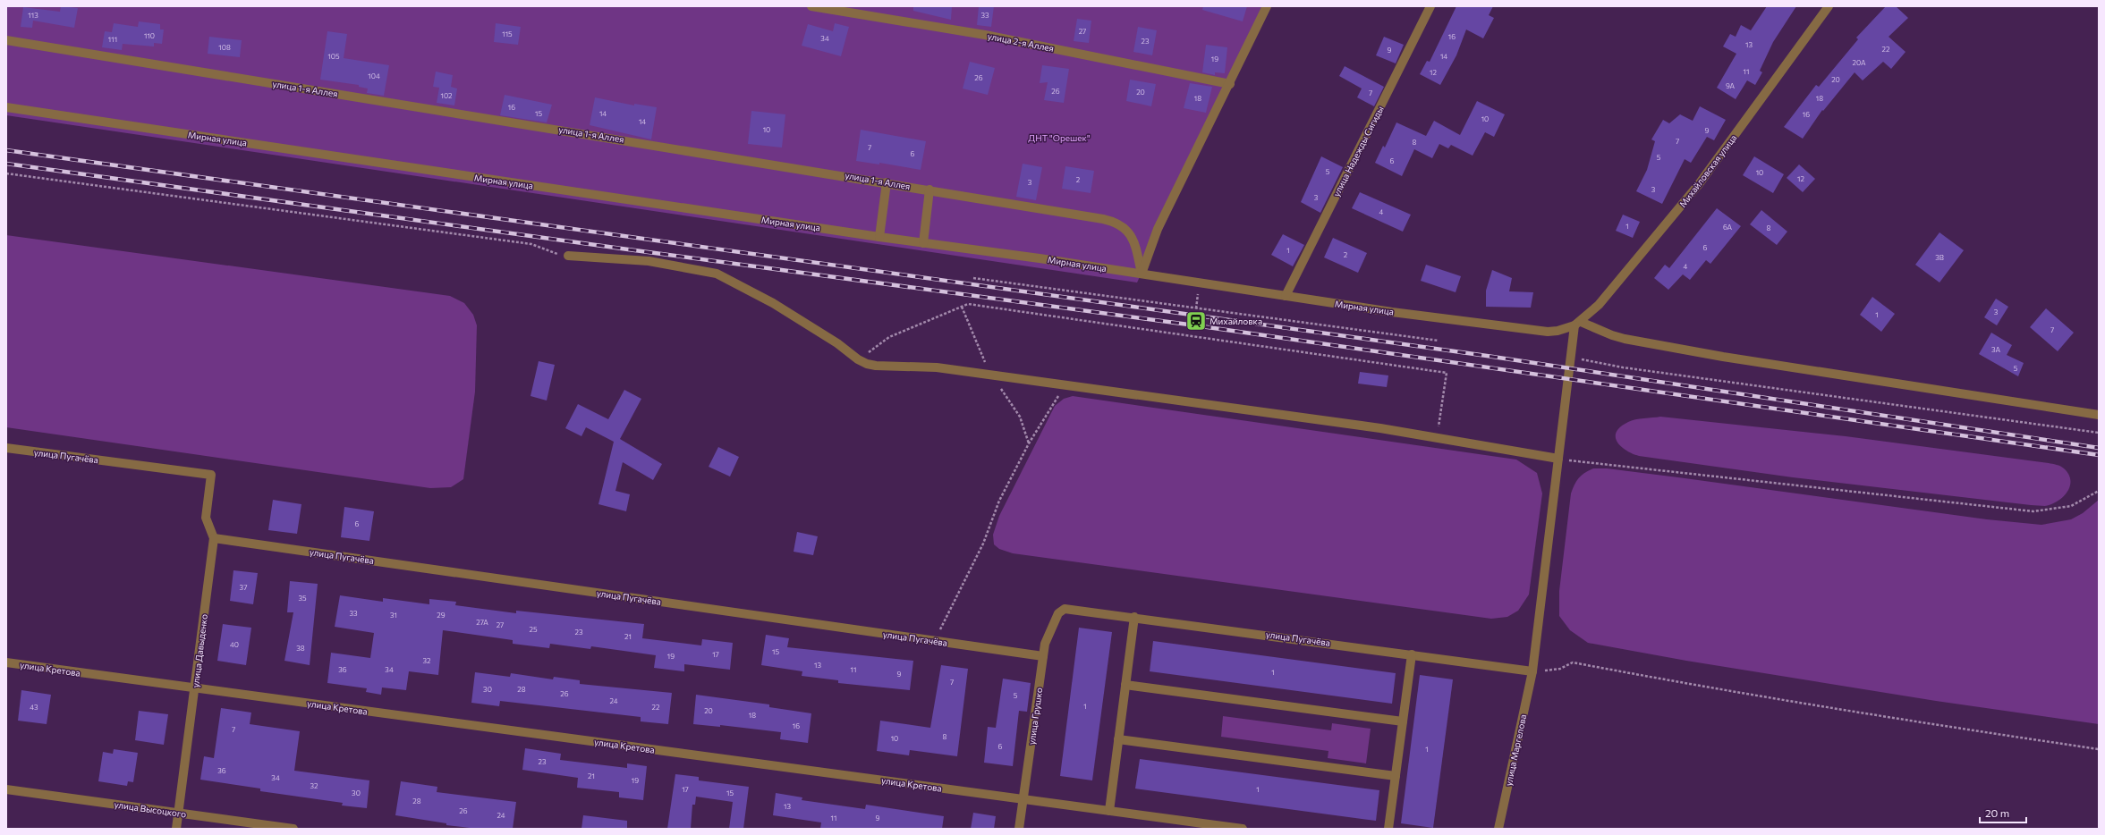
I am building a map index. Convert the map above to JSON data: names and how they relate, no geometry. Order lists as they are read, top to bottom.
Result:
{
  "streets": {
    "street": [
      "улица 2-я Аллея",
      "улица 1-я Аллея",
      "Мирная улица",
      "улица Надежды Сигиды",
      "Михайловская улица",
      "улица Пугачёва",
      "улица Давыденко",
      "улица Кретова",
      "улица Грушко",
      "улица Маргелова",
      "улица Высоцкого"
    ]
  },
  "crossings": [
    ["улица 1-я Аллея", "Мирная улица"],
    ["Мирная улица", "улица Надежды Сигиды"],
    ["Мирная улица", "Михайловская улица"],
    ["Мирная улица", "улица Маргелова"],
    ["Михайловская улица", "улица Маргелова"],
    ["улица Пугачёва", "улица Давыденко"],
    ["улица Пугачёва", "улица Грушко"],
    ["улица Пугачёва", "улица Маргелова"],
    ["улица Давыденко", "улица Кретова"],
    ["улица Давыденко", "улица Высоцкого"],
    ["улица Кретова", "улица Грушко"]
  ],
  "parks": ["ДНТ \"Орешек\""],
  "places": {
    "station": ["Михайловка"]
  },
  "house_numbers": [
    "113",
    "33",
    "27",
    "115",
    "110",
    "16",
    "34",
    "111",
    "23",
    "13",
    "108",
    "22",
    "9",
    "105",
    "14",
    "19",
    "20А",
    "11",
    "12",
    "104",
    "26",
    "20",
    "9А",
    "26",
    "20",
    "7",
    "102",
    "18",
    "18",
    "16",
    "15",
    "14",
    "16",
    "10",
    "14",
    "10",
    "9",
    "7",
    "8",
    "7",
    "6",
    "5",
    "6",
    "5",
    "10",
    "12",
    "2",
    "3",
    "3",
    "3",
    "4",
    "1",
    "6А",
    "8",
    "6",
    "1",
    "2",
    "3В",
    "4",
    "3",
    "1",
    "7",
    "3А",
    "5",
    "6",
    "37",
    "35",
    "33",
    "31",
    "29",
    "27А",
    "27",
    "25",
    "23",
    "21",
    "40",
    "38",
    "15",
    "17",
    "19",
    "32",
    "13",
    "36",
    "34",
    "11",
    "1",
    "9",
    "7",
    "30",
    "28",
    "26",
    "5",
    "24",
    "1",
    "43",
    "22",
    "20",
    "18",
    "16",
    "7",
    "8",
    "10",
    "6",
    "1",
    "23",
    "36",
    "21",
    "34",
    "19",
    "32",
    "17",
    "1",
    "30",
    "15",
    "28",
    "13",
    "26",
    "24",
    "11",
    "9"
  ],
  "scale_bar": "20 m"
}
